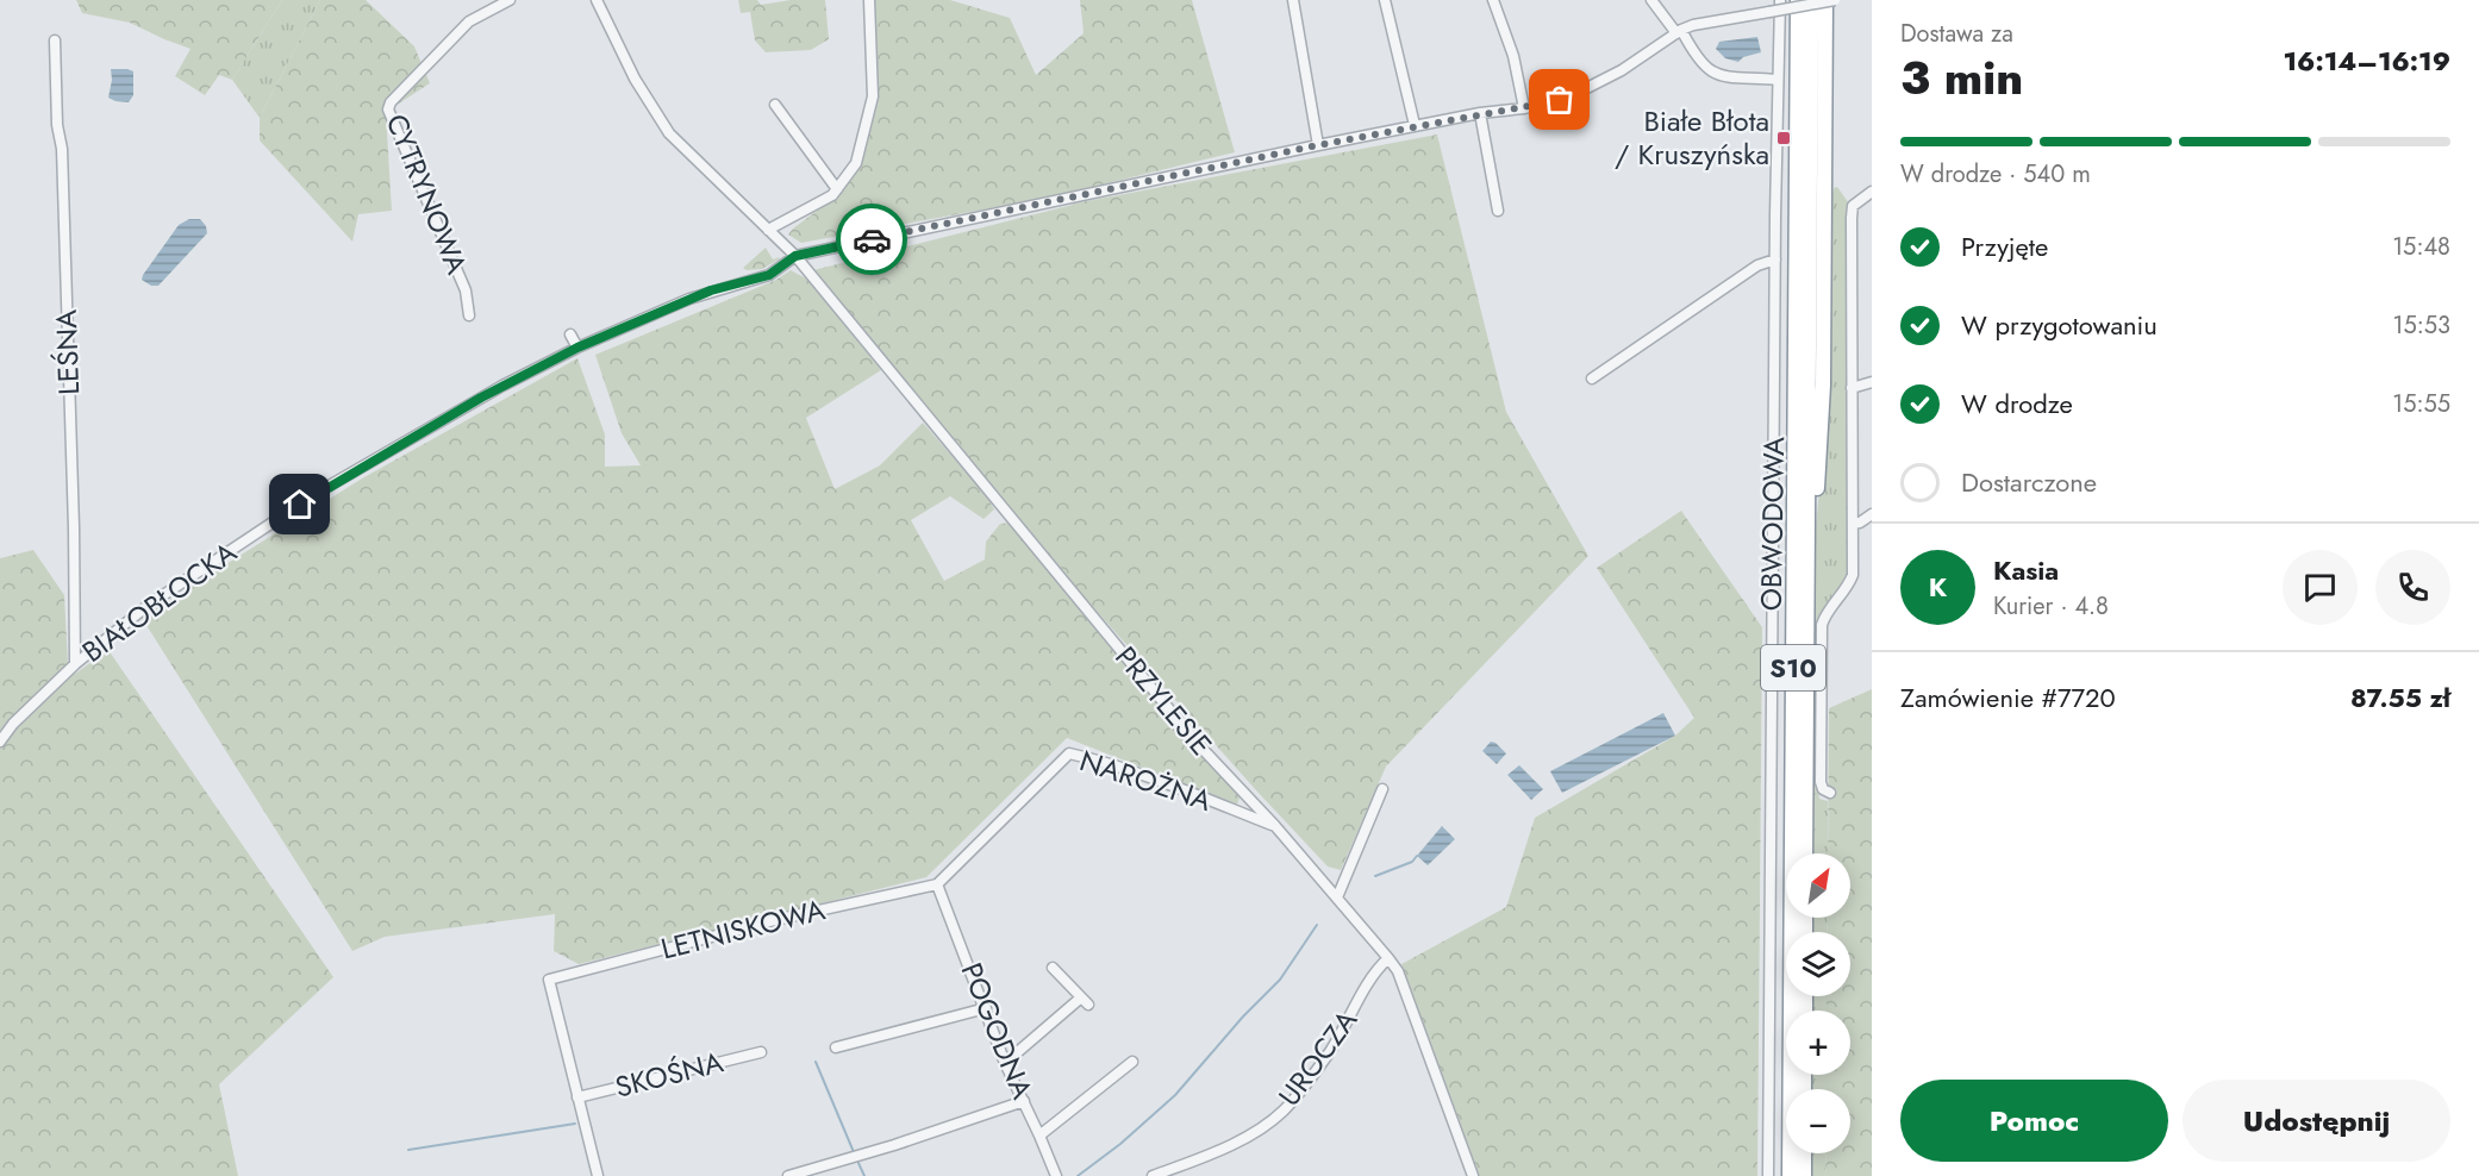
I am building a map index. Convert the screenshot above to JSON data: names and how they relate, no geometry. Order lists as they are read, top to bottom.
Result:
{
  "streets": {
    "highway": ["S10"],
    "street": [
      "CYTRYNOWA",
      "LEŚNA",
      "OBWODOWA",
      "BIAŁOBŁOCKA",
      "PRZYLESIE",
      "NAROŻNA",
      "LETNISKOWA",
      "POGODNA",
      "UROCZA",
      "SKOŚNA"
    ]
  },
  "crossings": [
    ["LEŚNA", "BIAŁOBŁOCKA"],
    ["BIAŁOBŁOCKA", "PRZYLESIE"],
    ["PRZYLESIE", "NAROŻNA"],
    ["PRZYLESIE", "UROCZA"],
    ["NAROŻNA", "LETNISKOWA"],
    ["NAROŻNA", "POGODNA"],
    ["LETNISKOWA", "POGODNA"],
    ["LETNISKOWA", "SKOŚNA"]
  ],
  "places": {
    "transit": ["Białe Błota / Kruszyńska"]
  },
  "north": "top right",
  "page": {
    "heading": ["3 min", "Dostawa za", "16:14–16:19"],
    "panel": [
      "Kasia",
      "Kurier · 4.8",
      "Zamówienie #7720",
      "87.55 zł"
    ],
    "bar": "W drodze · 540 m",
    "list": [
      ["Przyjęte", "15:48"],
      ["W przygotowaniu", "15:53"],
      ["W drodze", "15:55"],
      "Dostarczone"
    ],
    "round": "K",
    "map_buttons": ["+", "−"],
    "buttons": ["Pomoc", "Udostępnij"]
  }
}
